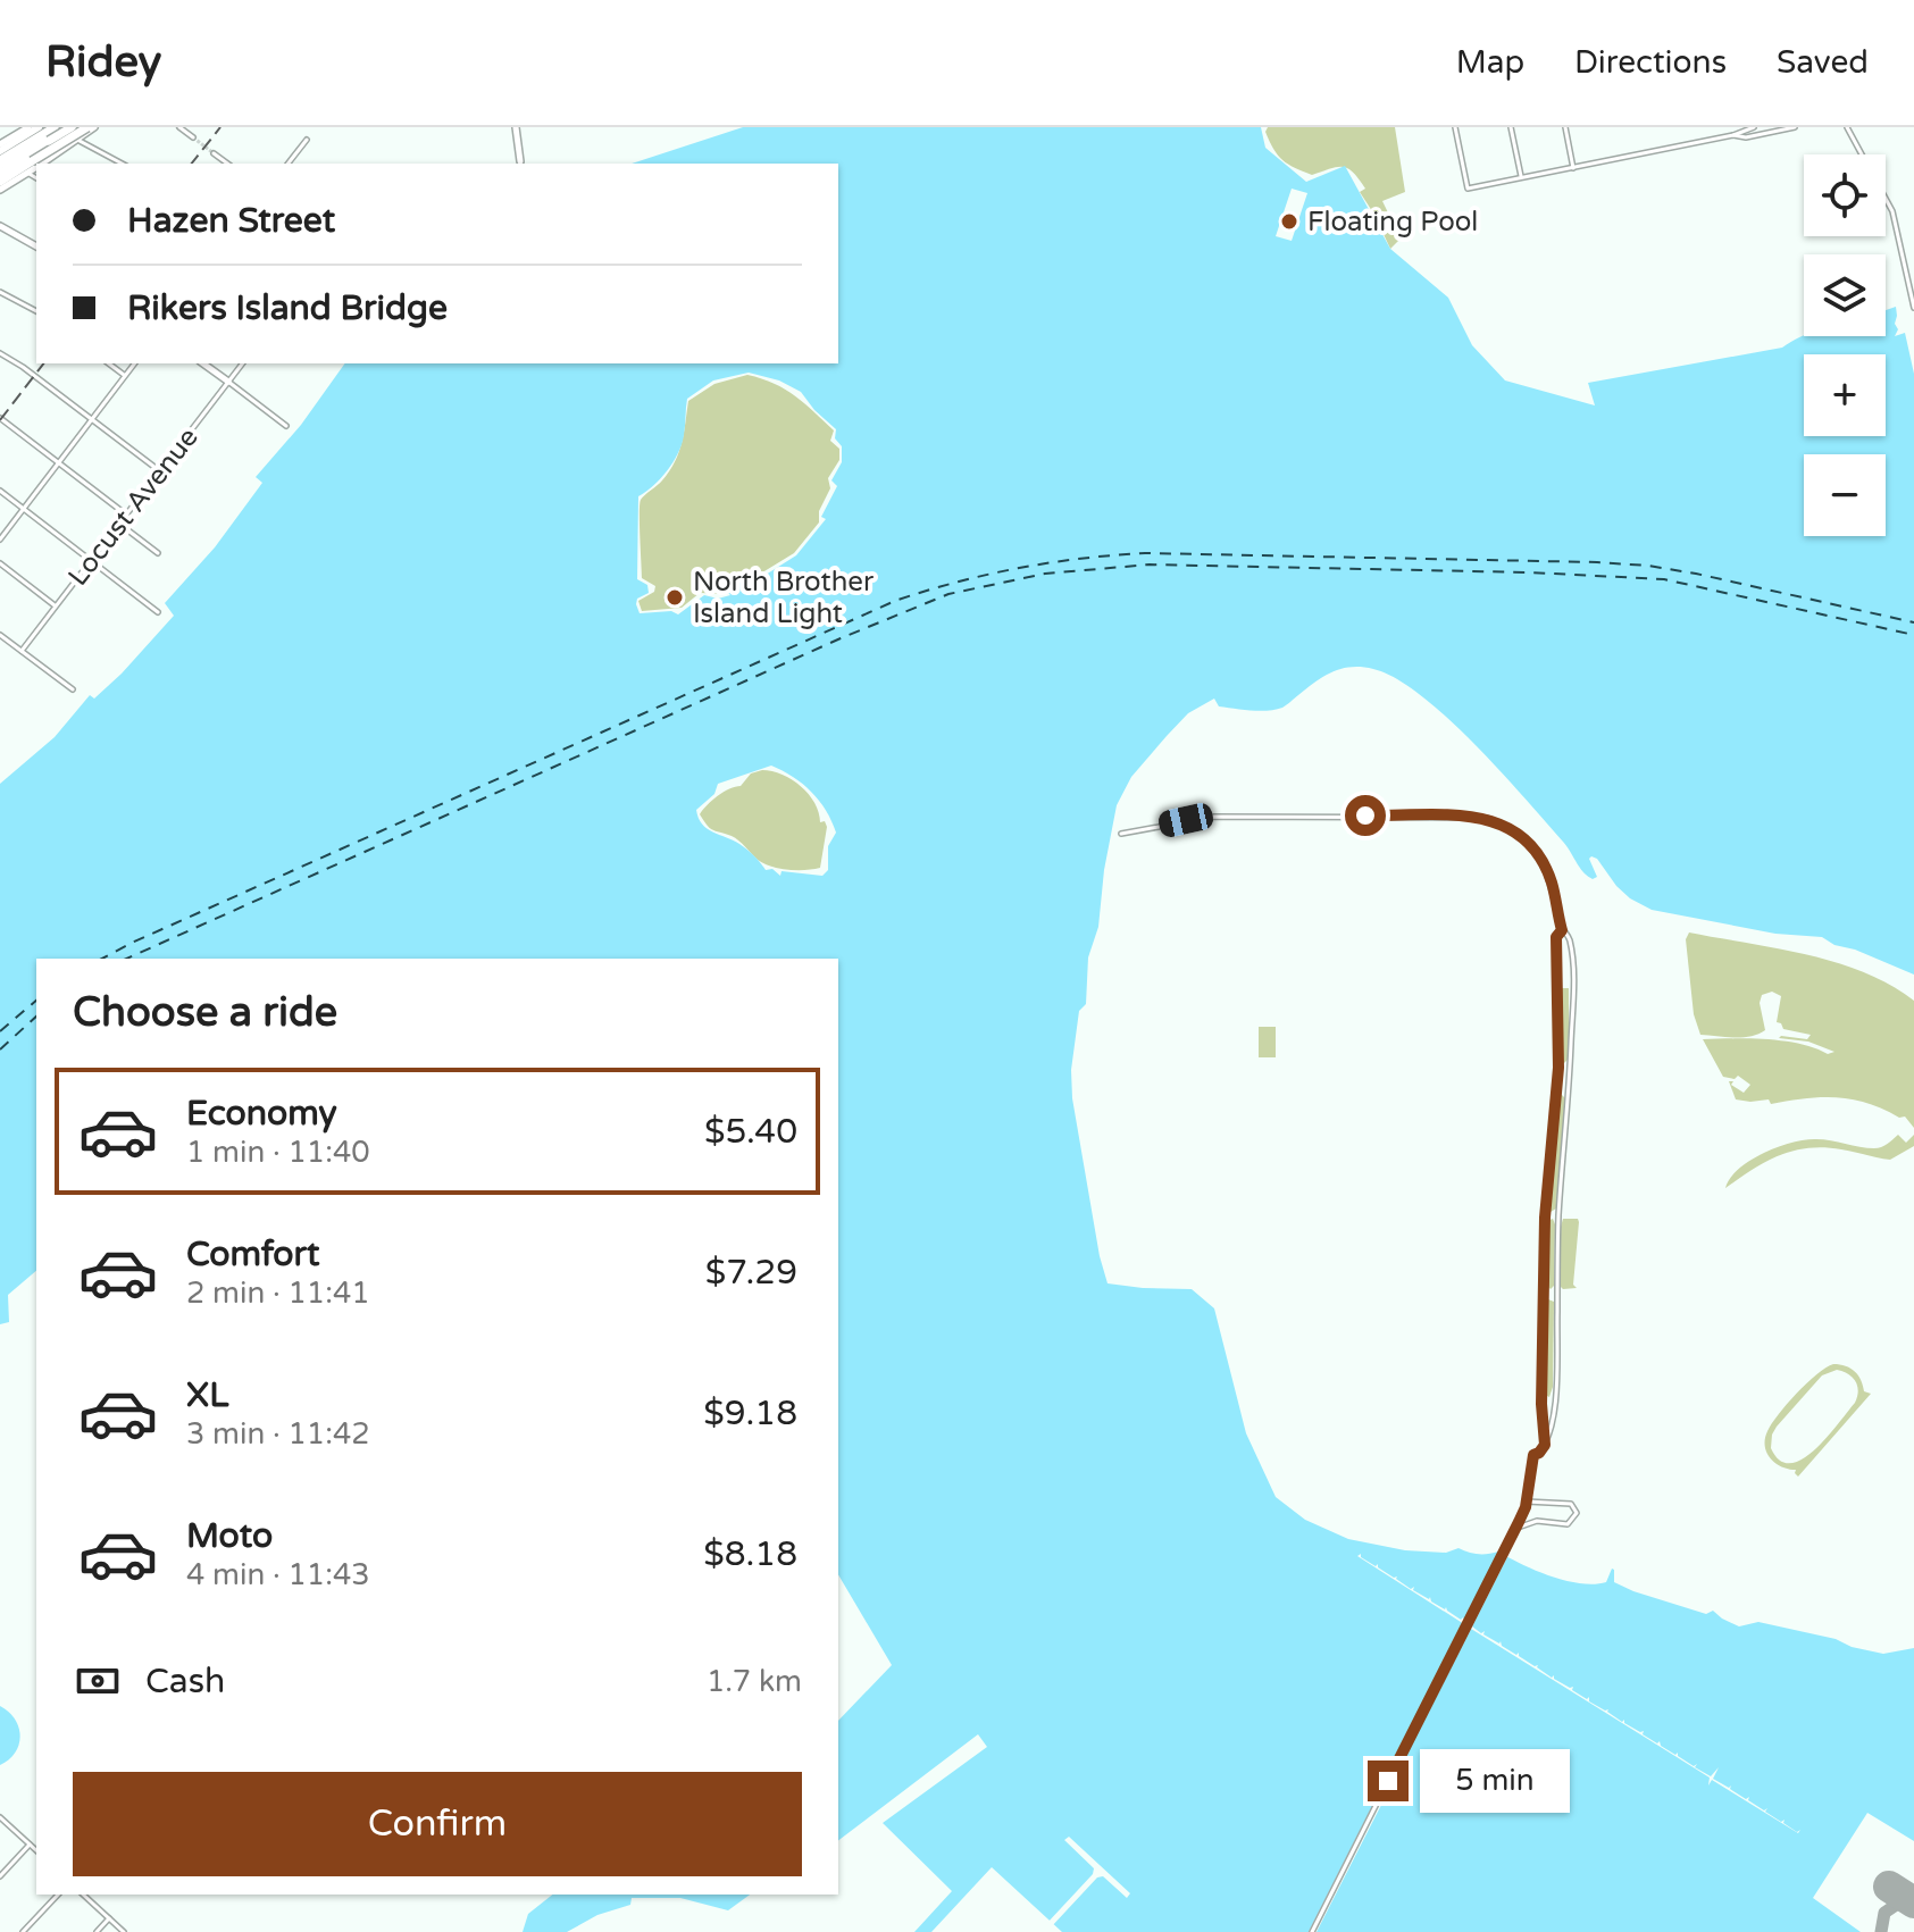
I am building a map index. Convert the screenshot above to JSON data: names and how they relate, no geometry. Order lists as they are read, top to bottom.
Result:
{
  "streets": {
    "street": ["Locust Avenue"]
  },
  "places": ["Floating Pool", "North Brother Island Light"],
  "page": {
    "header": "Ridey",
    "nav": ["Map", "Directions", "Saved"],
    "map_buttons": ["+", "−"],
    "banner": ["Hazen Street", "Rikers Island Bridge"],
    "heading": "Choose a ride",
    "list": [
      {
        "name": "Economy",
        "note": "1 min · 11:40",
        "value": "$5.40"
      },
      {
        "name": "Comfort",
        "note": "2 min · 11:41",
        "value": "$7.29"
      },
      {
        "name": "XL",
        "note": "3 min · 11:42",
        "value": "$9.18"
      },
      {
        "name": "Moto",
        "note": "4 min · 11:43",
        "value": "$8.18"
      }
    ],
    "pay": ["Cash", "1.7 km"],
    "bubble": "5 min",
    "buttons": "Confirm"
  }
}
